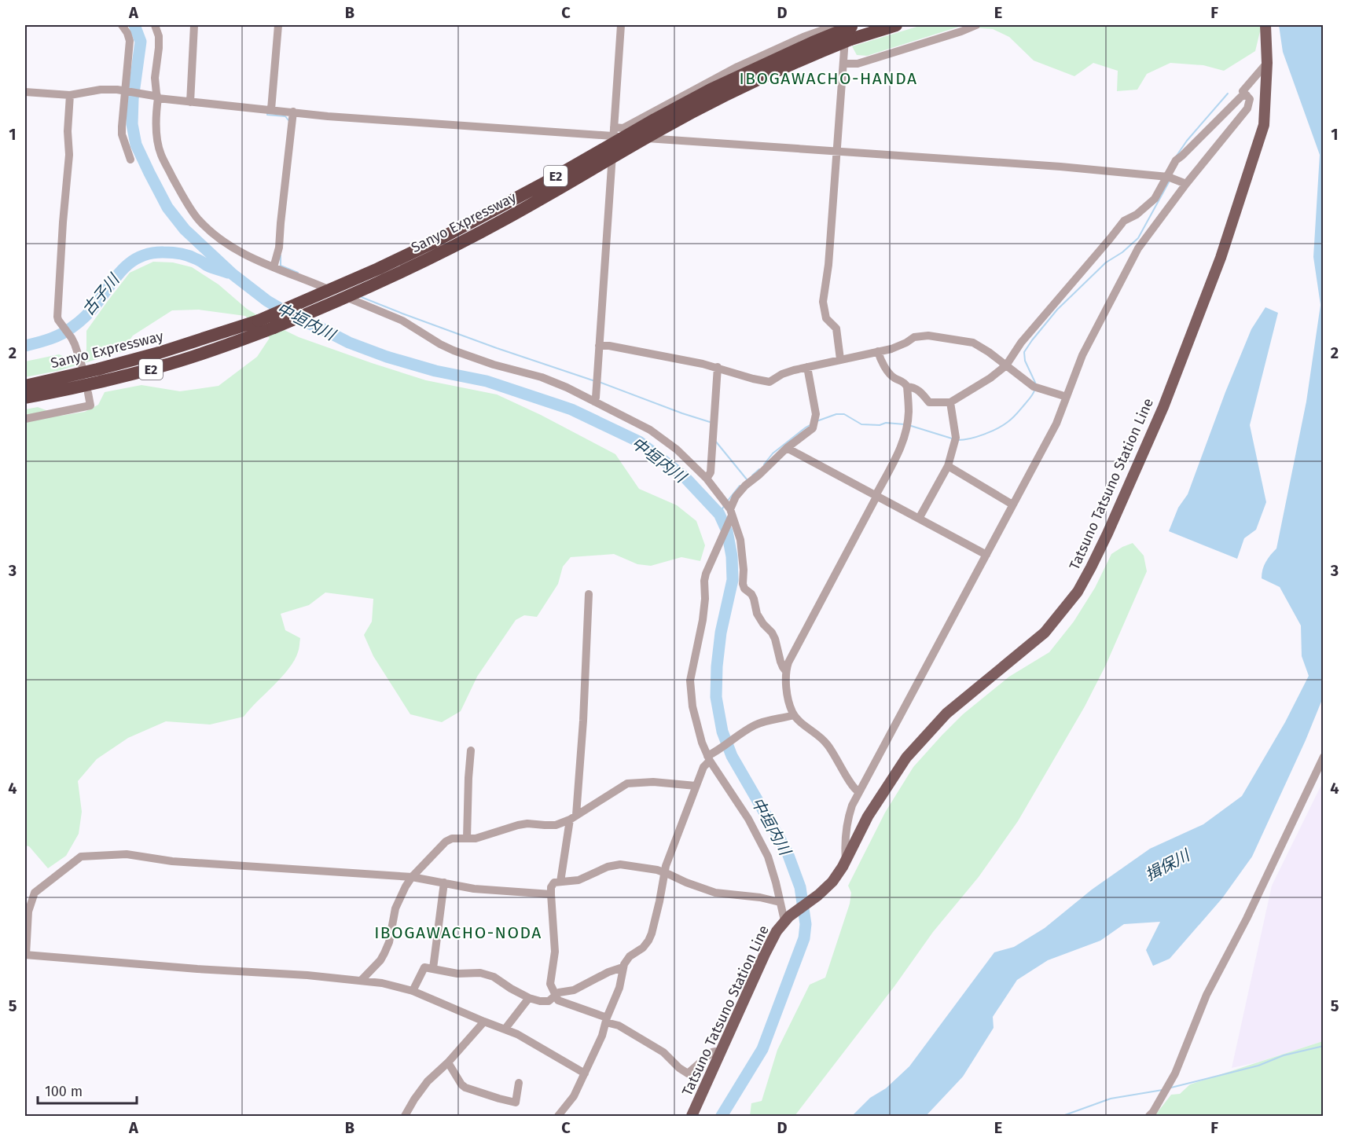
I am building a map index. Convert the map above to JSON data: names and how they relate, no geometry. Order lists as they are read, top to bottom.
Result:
{
  "streets": {
    "highway": ["E2", "Sanyo Expressway"],
    "main road": ["Tatsuno Tatsuno Station Line"]
  },
  "districts": ["IBOGAWACHO-HANDA", "IBOGAWACHO-NODA"],
  "water": ["古子川", "中垣内川", "揖保川"],
  "scale_bar": "100 m",
  "grid": {
    "columns": [
      "A",
      "B",
      "C",
      "D",
      "E",
      "F"
    ],
    "rows": [
      "1",
      "2",
      "3",
      "4",
      "5"
    ]
  }
}
